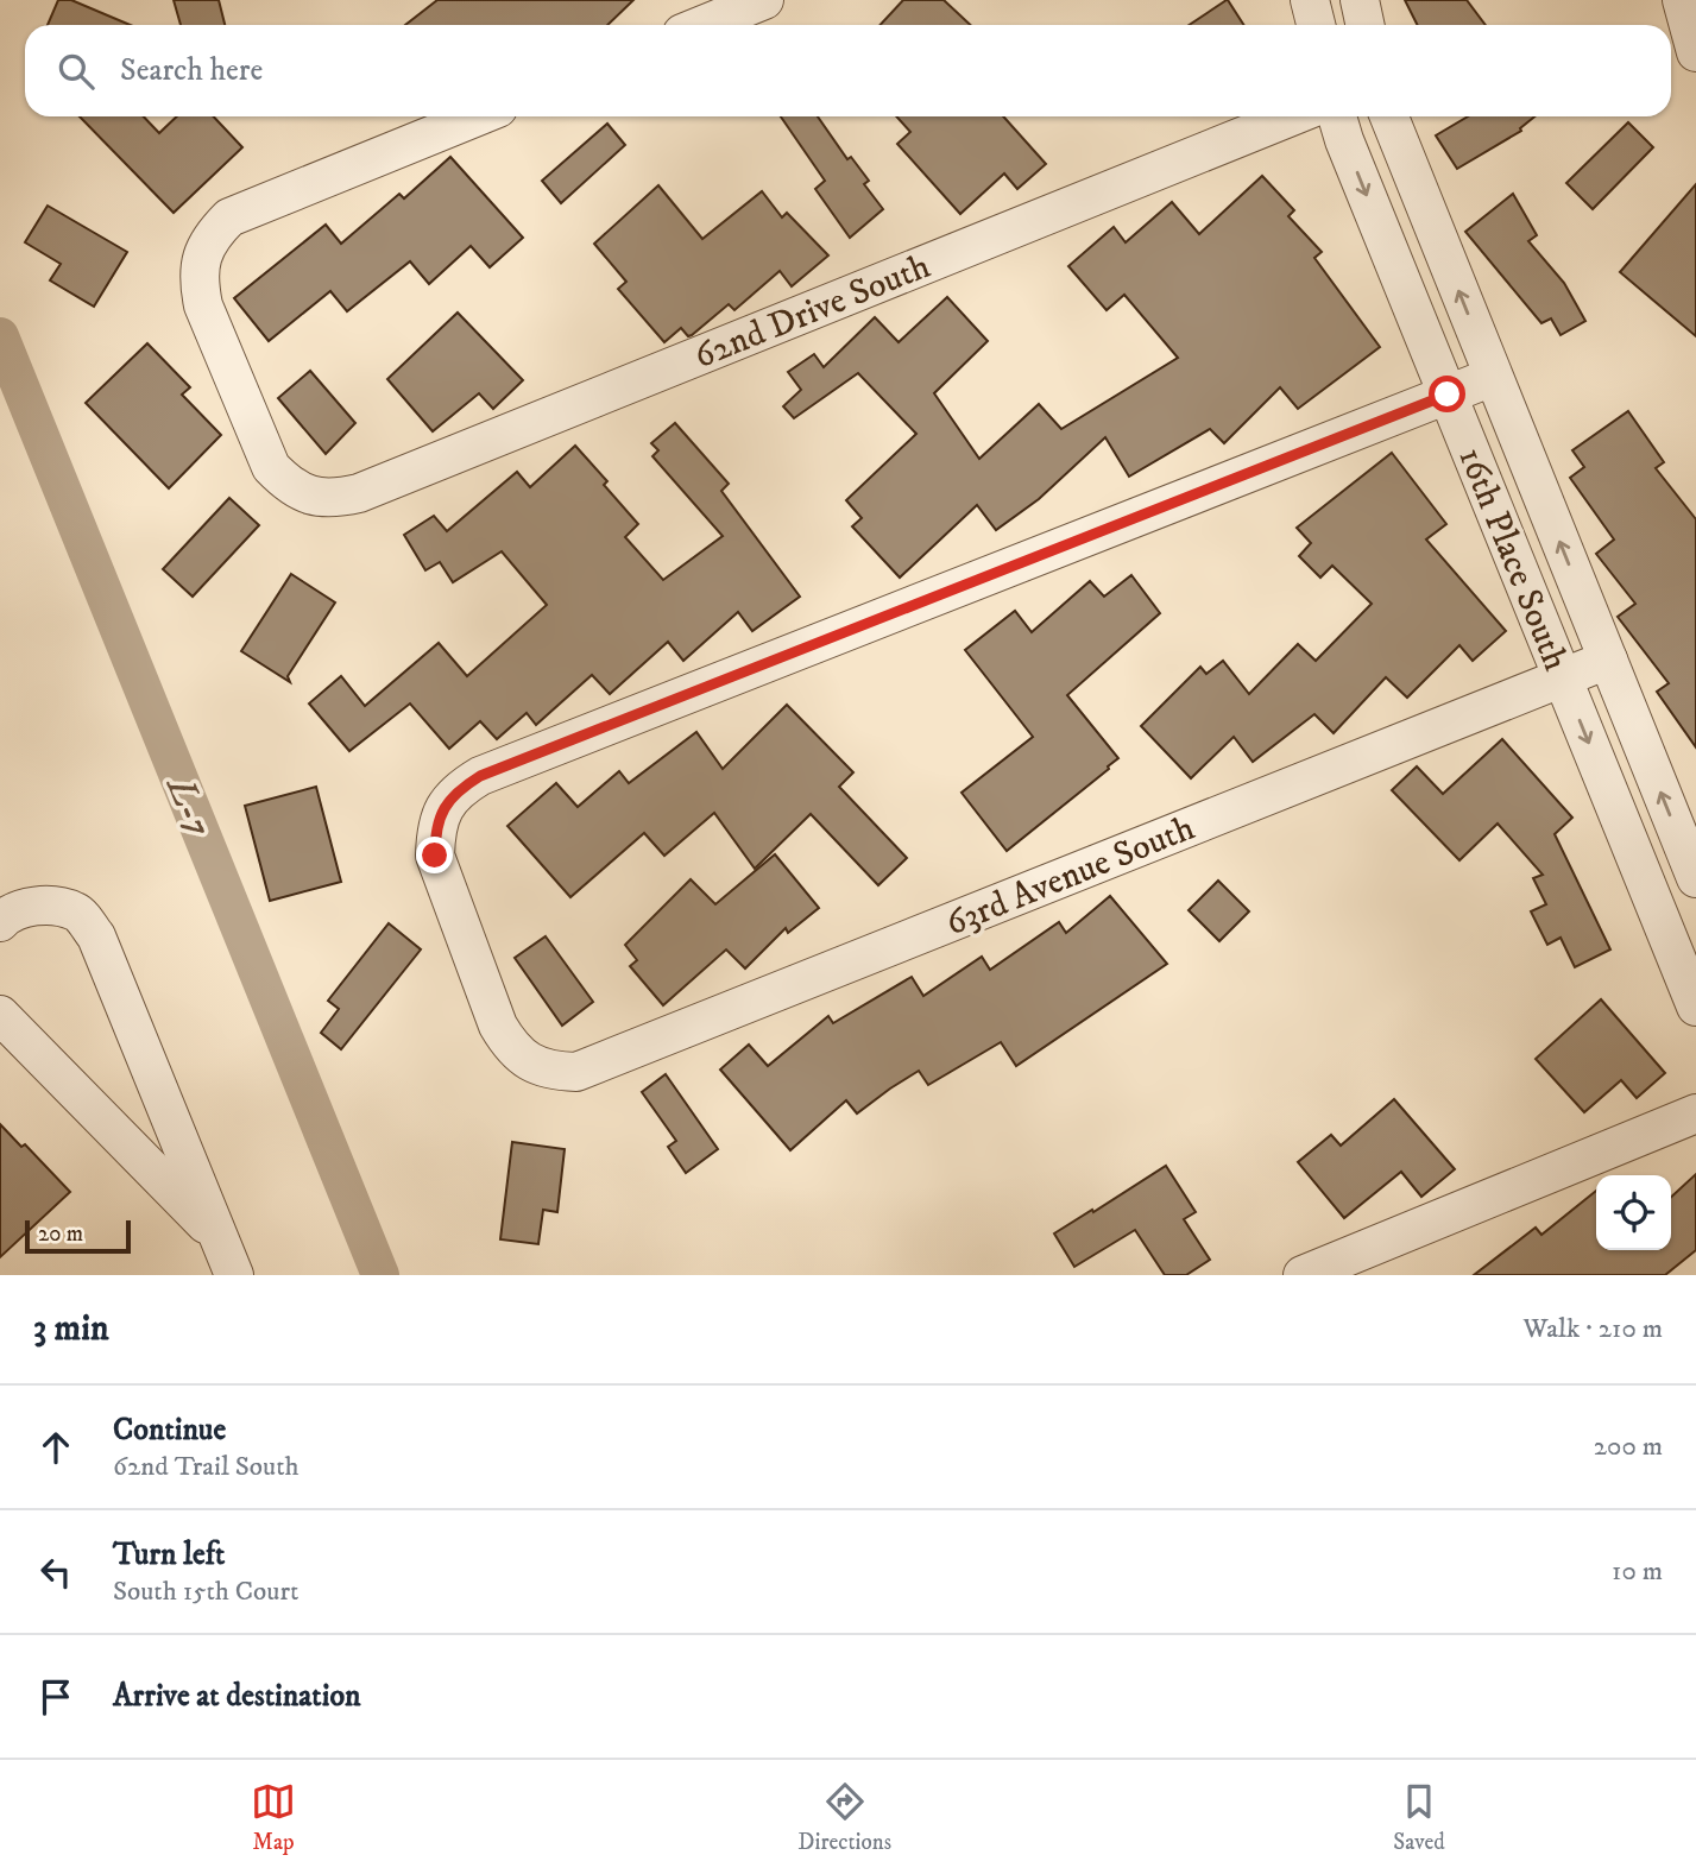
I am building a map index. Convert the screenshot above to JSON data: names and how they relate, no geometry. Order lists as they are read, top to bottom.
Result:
{
  "streets": {
    "street": ["62nd Drive South", "16th Place South", "63rd Avenue South"]
  },
  "crossings": [
    ["16th Place South", "63rd Avenue South"]
  ],
  "water": ["L-7"],
  "scale_bar": "20 m",
  "page": {
    "search": "Search here",
    "scale": "20 m",
    "heading": ["3 min", "Walk · 210 m"],
    "list": [
      ["Continue", "62nd Trail South", "200 m"],
      ["Turn left", "South 15th Court", "10 m"],
      "Arrive at destination"
    ],
    "nav": ["Map", "Directions", "Saved"]
  }
}
